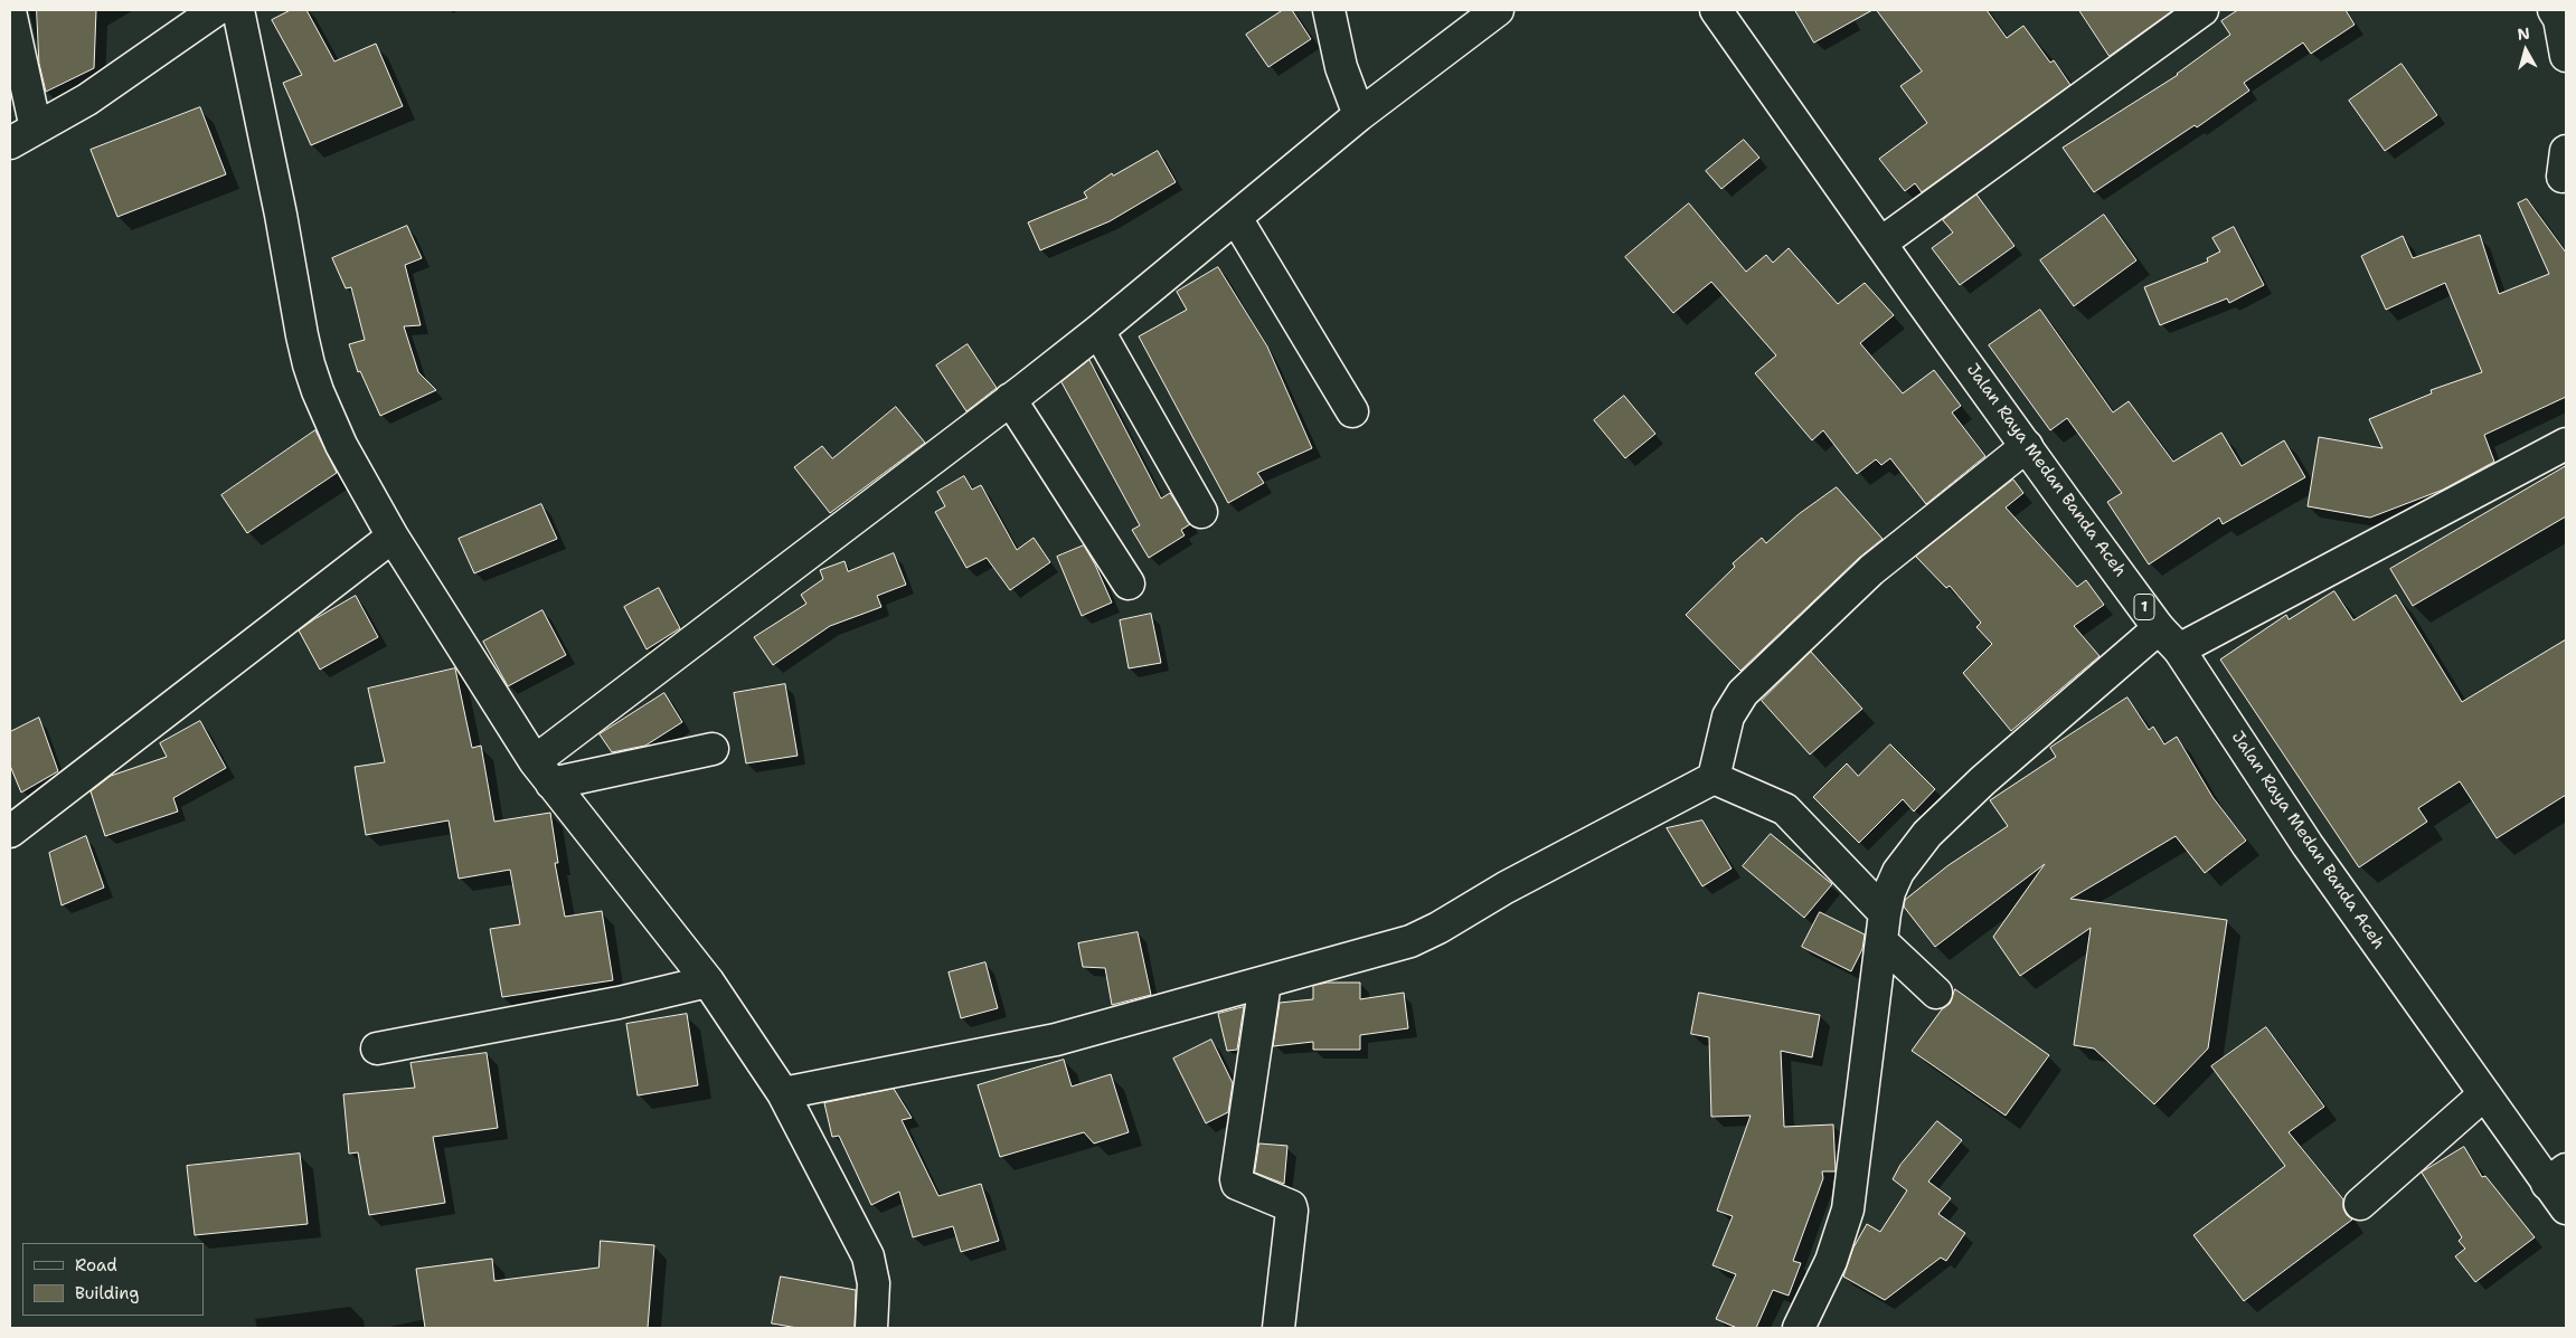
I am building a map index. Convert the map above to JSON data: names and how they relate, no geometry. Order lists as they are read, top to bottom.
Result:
{
  "streets": {
    "main road": ["Jalan Raya Medan Banda Aceh", "1"]
  },
  "legend": ["Road", "Building"],
  "north": "top"
}
